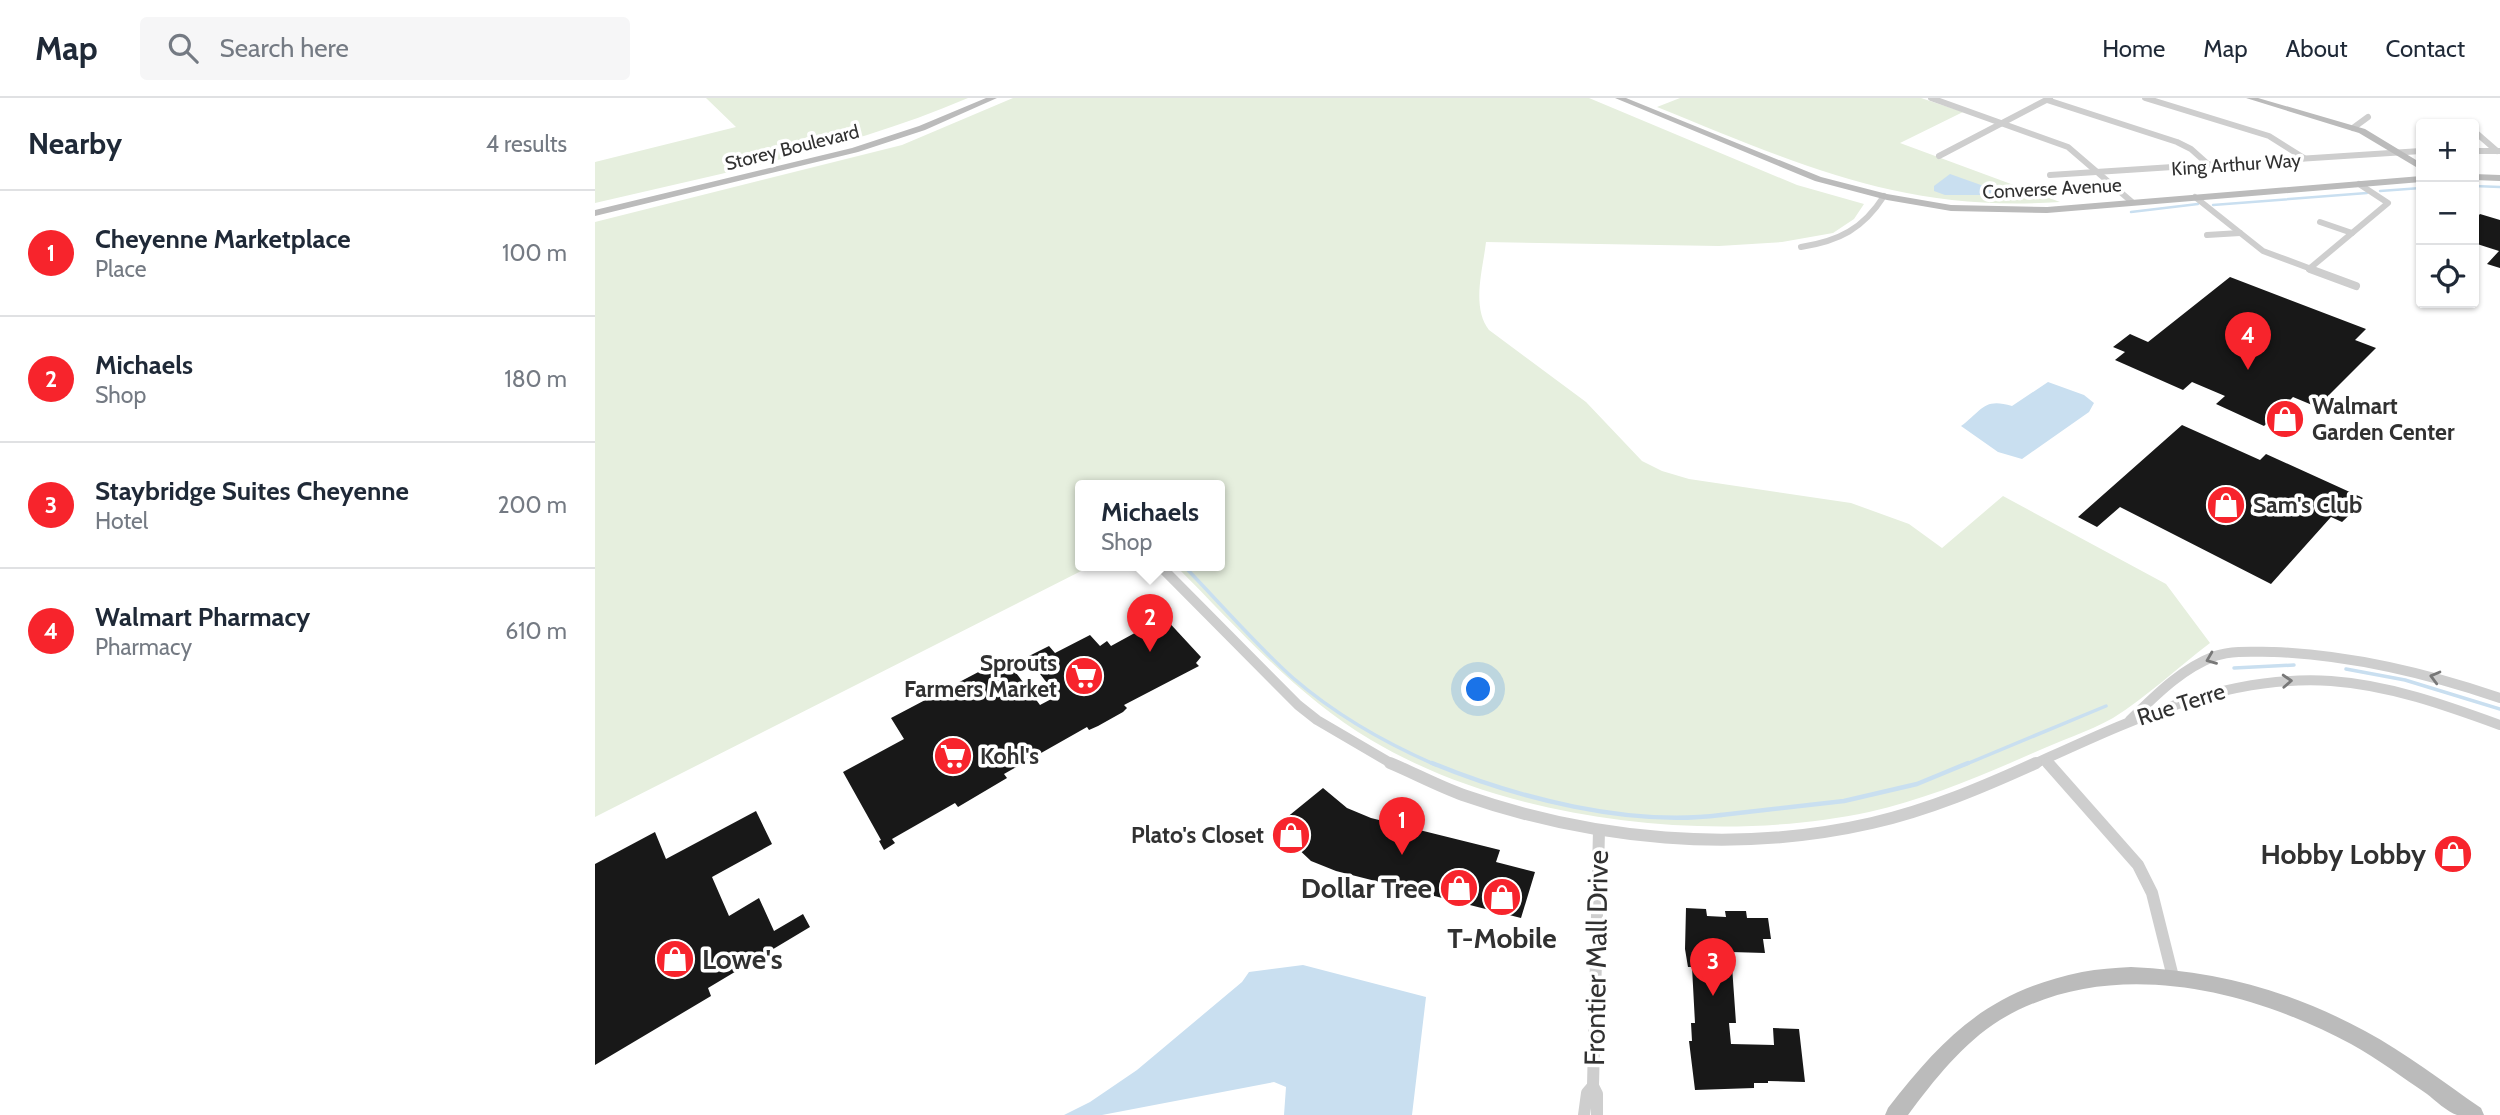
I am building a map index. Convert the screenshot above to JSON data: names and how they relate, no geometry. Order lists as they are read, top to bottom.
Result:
{
  "streets": {
    "main road": ["Storey Boulevard", "Converse Avenue"],
    "street": ["King Arthur Way", "Rue Terre", "Frontier Mall Drive"]
  },
  "places": {
    "shop": [
      "Walmart Garden Center",
      "Sam's Club",
      "Plato's Closet",
      "Hobby Lobby",
      "Dollar Tree",
      "T-Mobile",
      "Lowe's"
    ],
    "supermarket": ["Sprouts Farmers Market", "Kohl's"]
  },
  "page": {
    "header": "Map",
    "search": "Search here",
    "nav": [
      "Home",
      "Map",
      "About",
      "Contact"
    ],
    "heading": ["Nearby", "4 results"],
    "map_buttons": ["+", "−"],
    "list": [
      {
        "mark": "1",
        "name": "Cheyenne Marketplace",
        "note": "Place",
        "value": "100 m"
      },
      {
        "mark": "2",
        "name": "Michaels",
        "note": "Shop",
        "value": "180 m"
      },
      {
        "mark": "3",
        "name": "Staybridge Suites Cheyenne",
        "note": "Hotel",
        "value": "200 m"
      },
      {
        "mark": "4",
        "name": "Walmart Pharmacy",
        "note": "Pharmacy",
        "value": "610 m"
      }
    ],
    "pins": [
      "4",
      "2",
      "1",
      "3"
    ],
    "popup": ["Michaels", "Shop"]
  }
}
